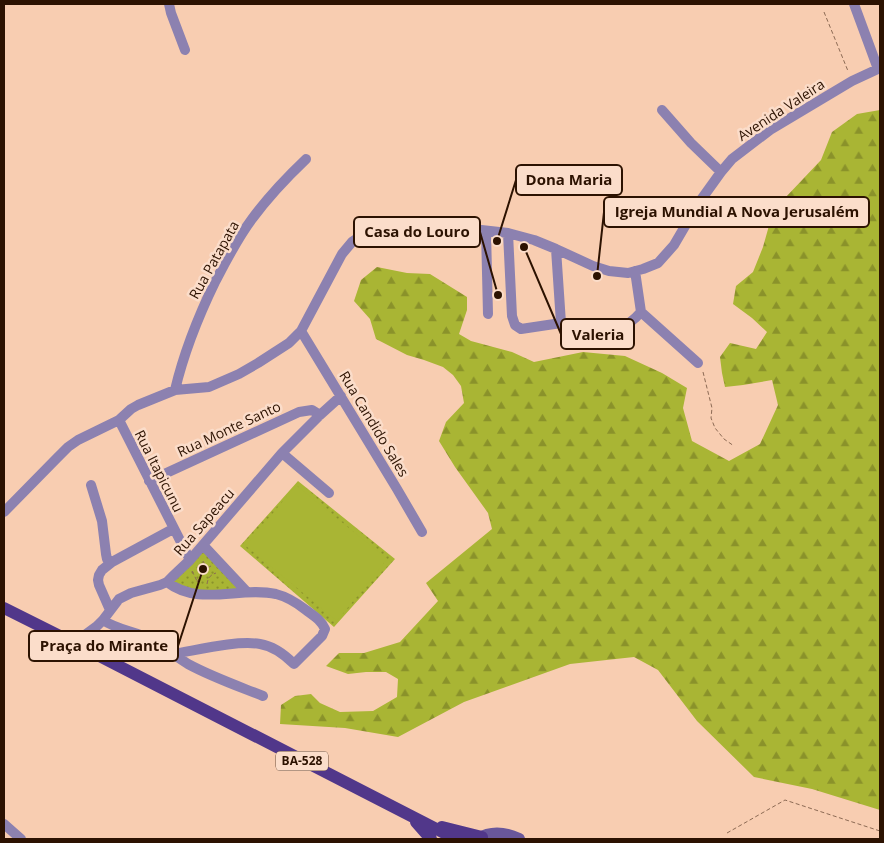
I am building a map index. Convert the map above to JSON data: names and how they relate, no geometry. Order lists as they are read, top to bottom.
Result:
{
  "streets": {
    "main road": ["BA-528"],
    "street": [
      "Avenida Valeira",
      "Rua Patapata",
      "Rua Candido Sales",
      "Rua Monte Santo",
      "Rua Itapicunu",
      "Rua Sapeacu"
    ]
  },
  "crossings": [
    ["Avenida Valeira", "Rua Patapata"],
    ["Avenida Valeira", "Rua Candido Sales"],
    ["Avenida Valeira", "Rua Itapicunu"],
    ["Rua Candido Sales", "Rua Sapeacu"],
    ["Rua Monte Santo", "Rua Itapicunu"],
    ["Rua Monte Santo", "Rua Sapeacu"],
    ["Rua Itapicunu", "Rua Sapeacu"],
    ["Rua Sapeacu", "BA-528"]
  ],
  "places": [
    "Dona Maria",
    "Valeria",
    "Igreja Mundial A Nova Jerusalém",
    "Casa do Louro",
    "Praça do Mirante"
  ]
}
